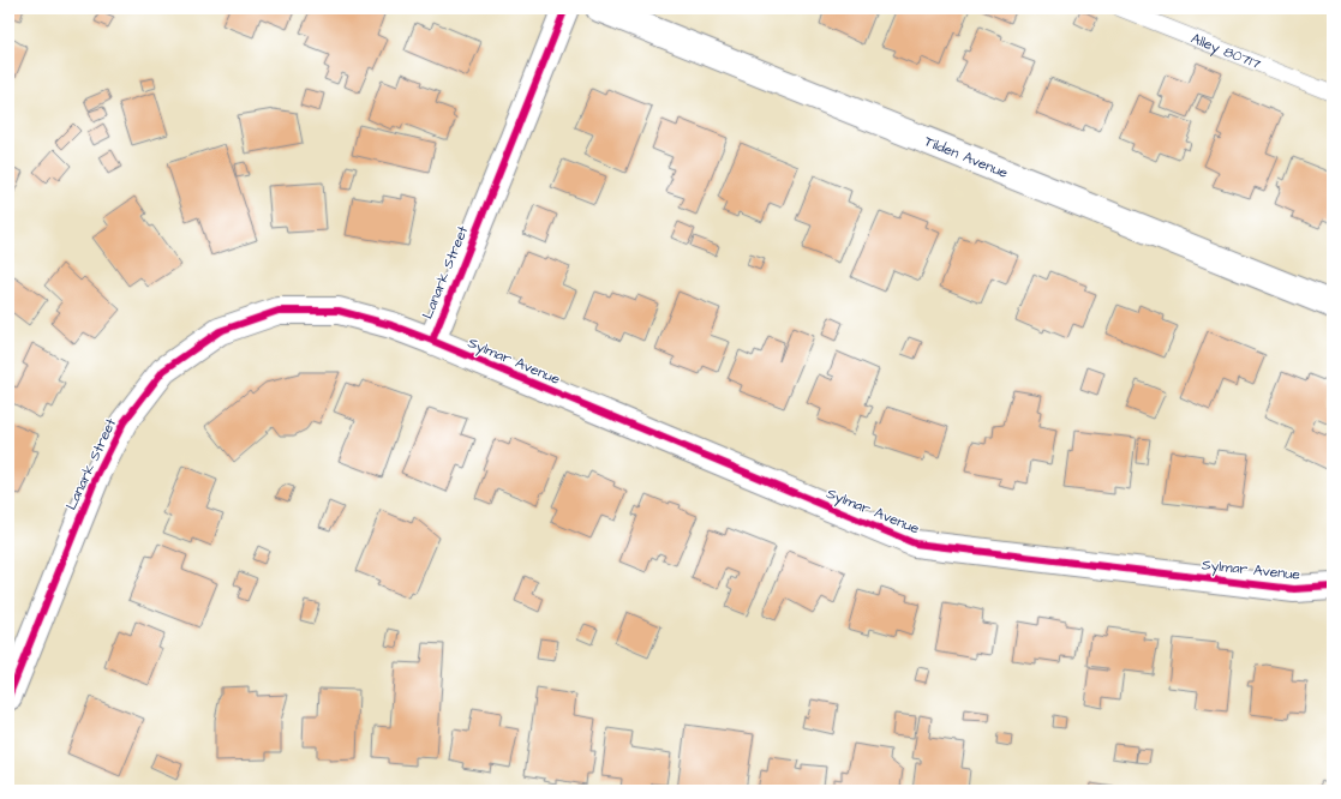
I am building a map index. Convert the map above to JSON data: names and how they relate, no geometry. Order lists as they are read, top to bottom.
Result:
{
  "streets": {
    "street": ["Tilden Avenue", "Lanark Street", "Sylmar Avenue"],
    "lane": ["Alley 80717"]
  },
  "crossings": [
    ["Lanark Street", "Sylmar Avenue"]
  ]
}
